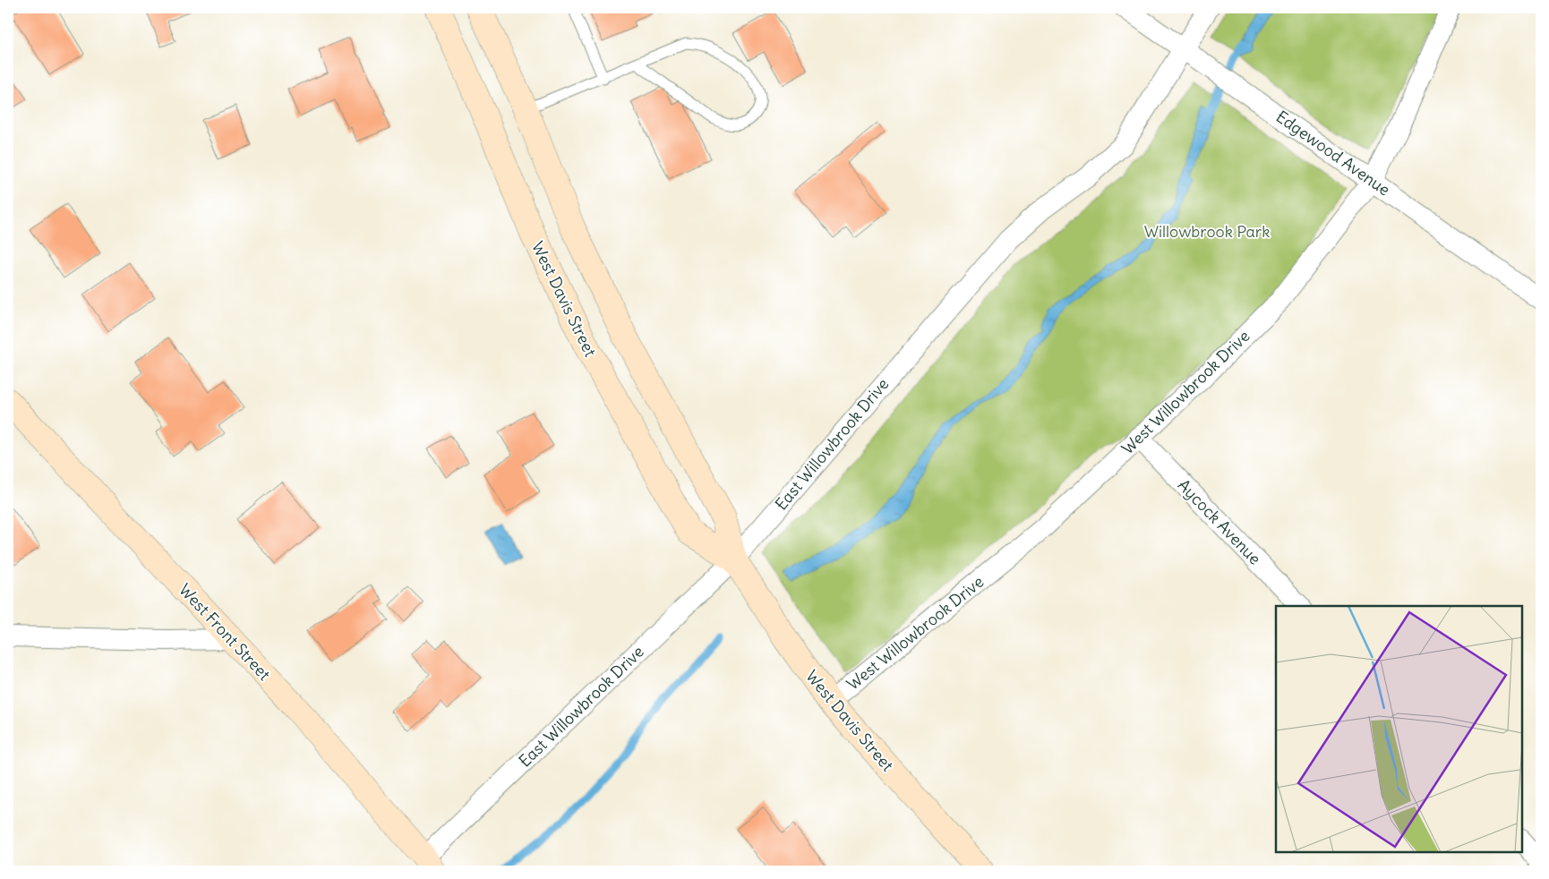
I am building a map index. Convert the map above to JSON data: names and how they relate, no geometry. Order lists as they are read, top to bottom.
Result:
{
  "streets": {
    "street": [
      "Edgewood Avenue",
      "West Davis Street",
      "West Willowbrook Drive",
      "East Willowbrook Drive",
      "Aycock Avenue",
      "West Front Street"
    ]
  },
  "crossings": [
    ["Edgewood Avenue", "West Willowbrook Drive"],
    ["Edgewood Avenue", "East Willowbrook Drive"],
    ["West Davis Street", "West Willowbrook Drive"],
    ["West Davis Street", "East Willowbrook Drive"],
    ["West Willowbrook Drive", "Aycock Avenue"],
    ["East Willowbrook Drive", "West Front Street"]
  ],
  "parks": ["Willowbrook Park"]
}
